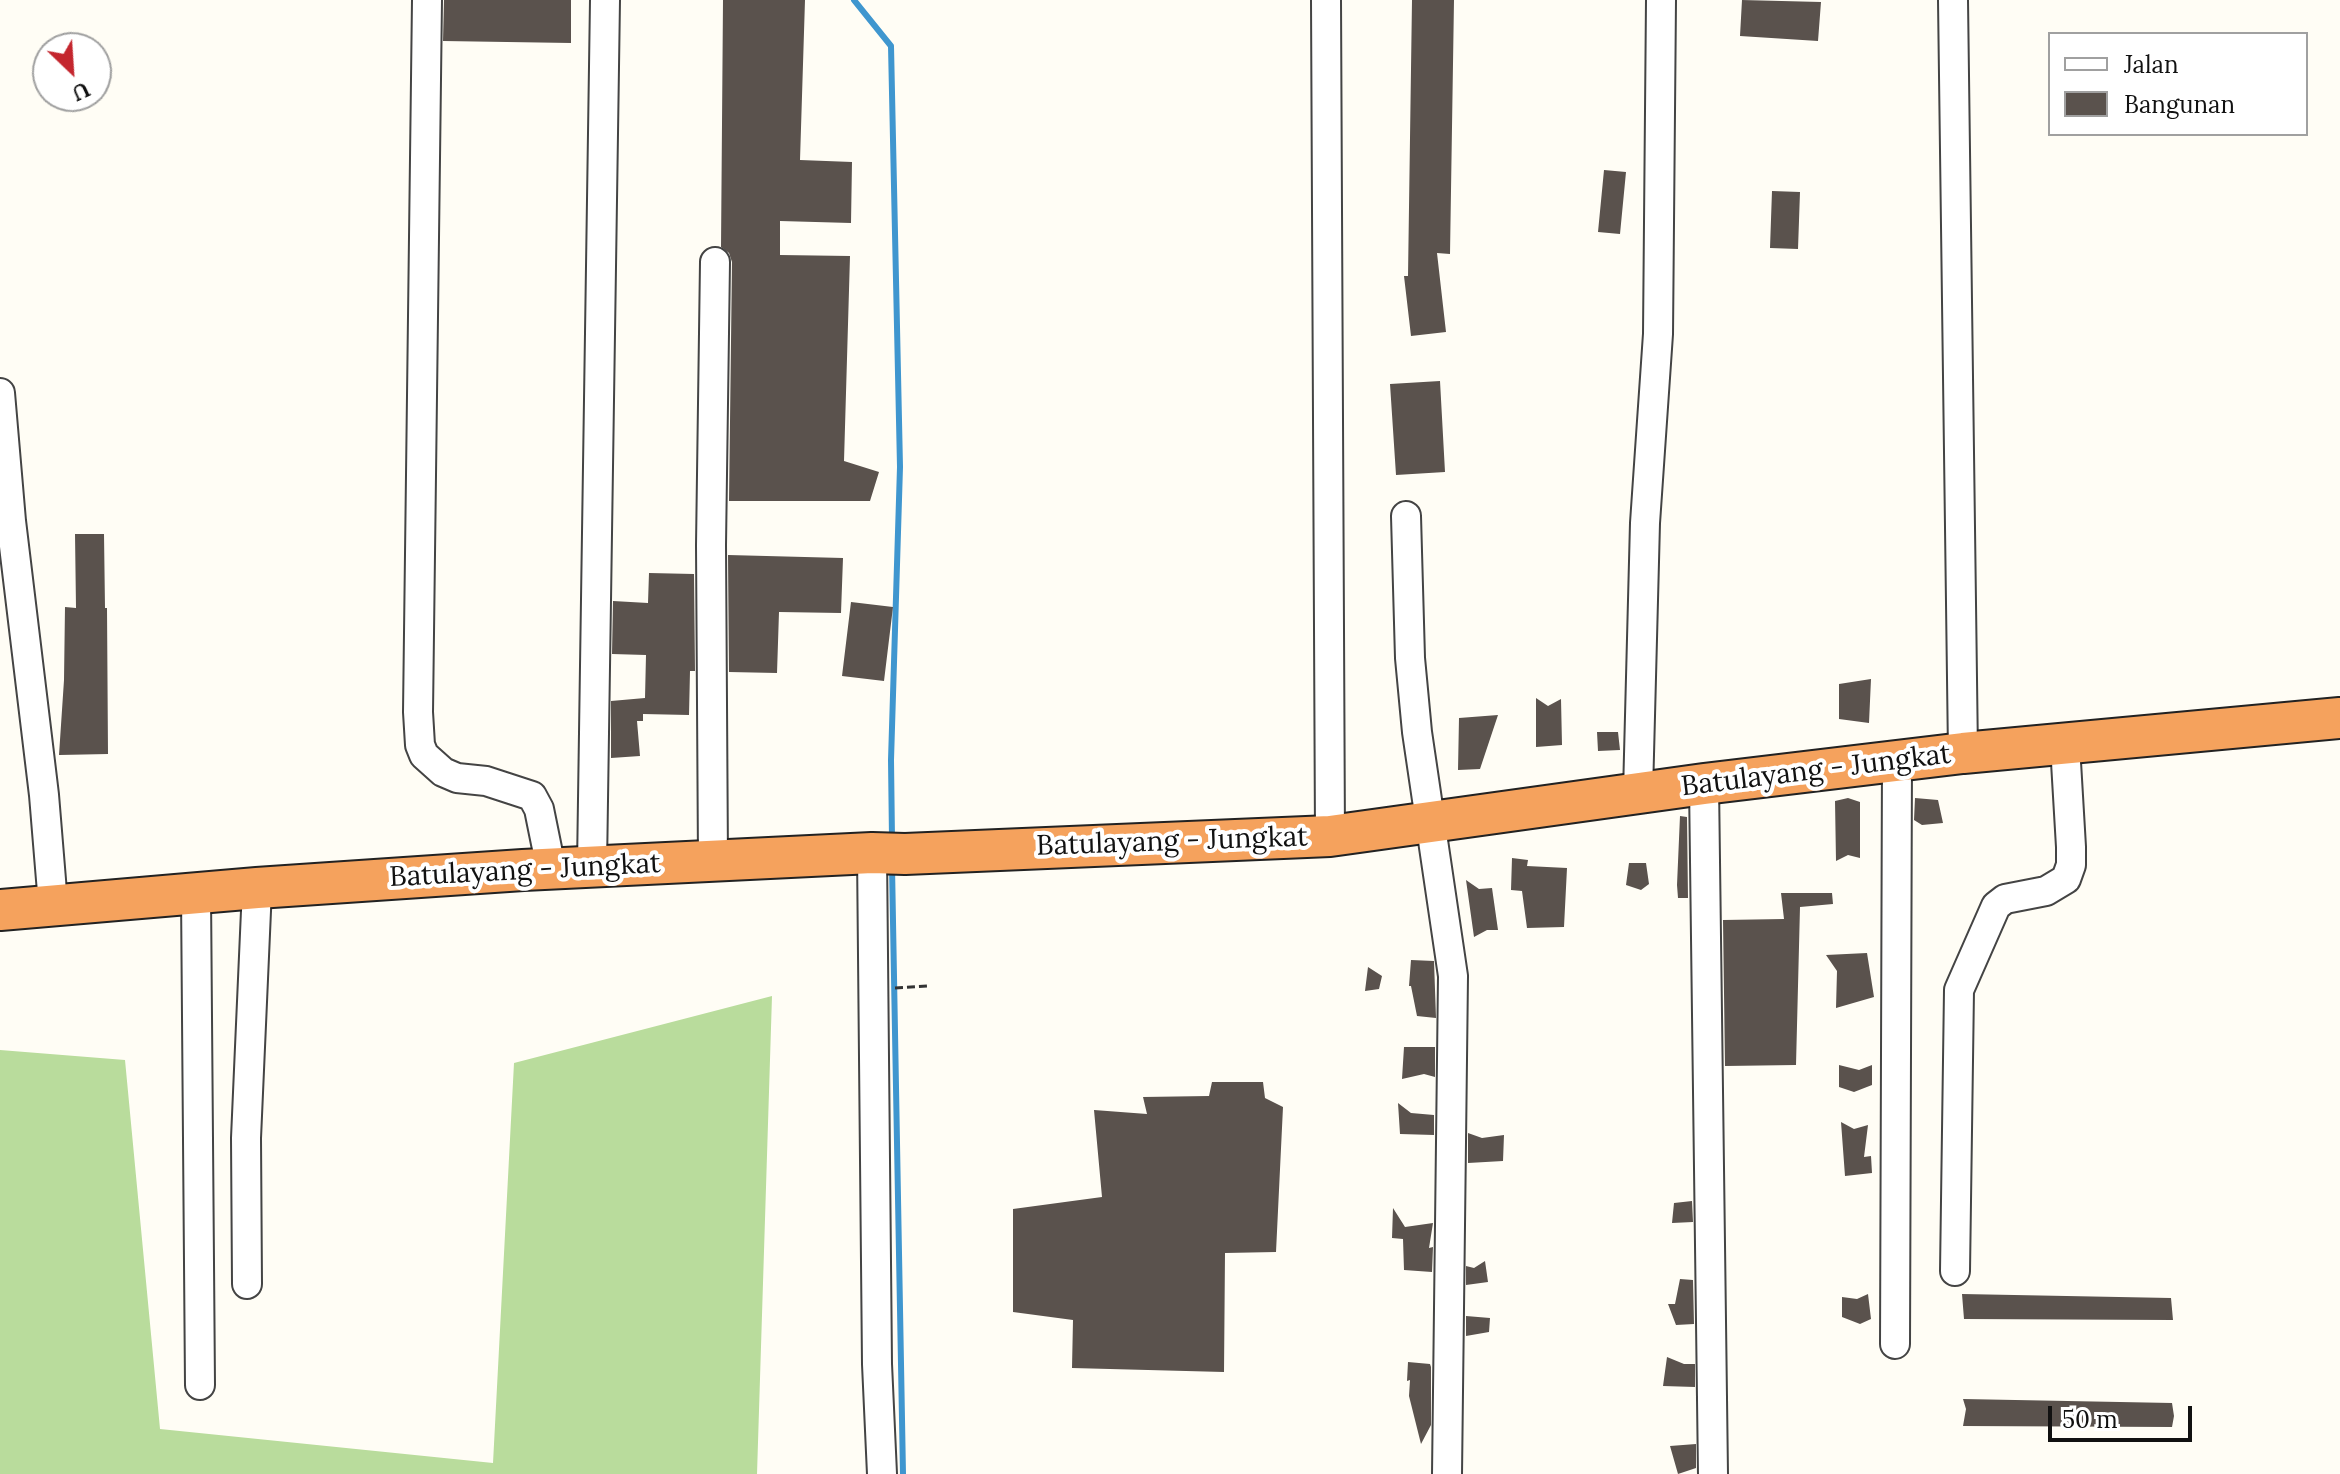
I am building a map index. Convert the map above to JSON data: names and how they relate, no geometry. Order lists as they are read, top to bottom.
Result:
{
  "streets": {
    "highway": ["Batulayang - Jungkat"]
  },
  "legend": ["Jalan", "Bangunan"],
  "scale_bar": "50 m",
  "north": "bottom right"
}
